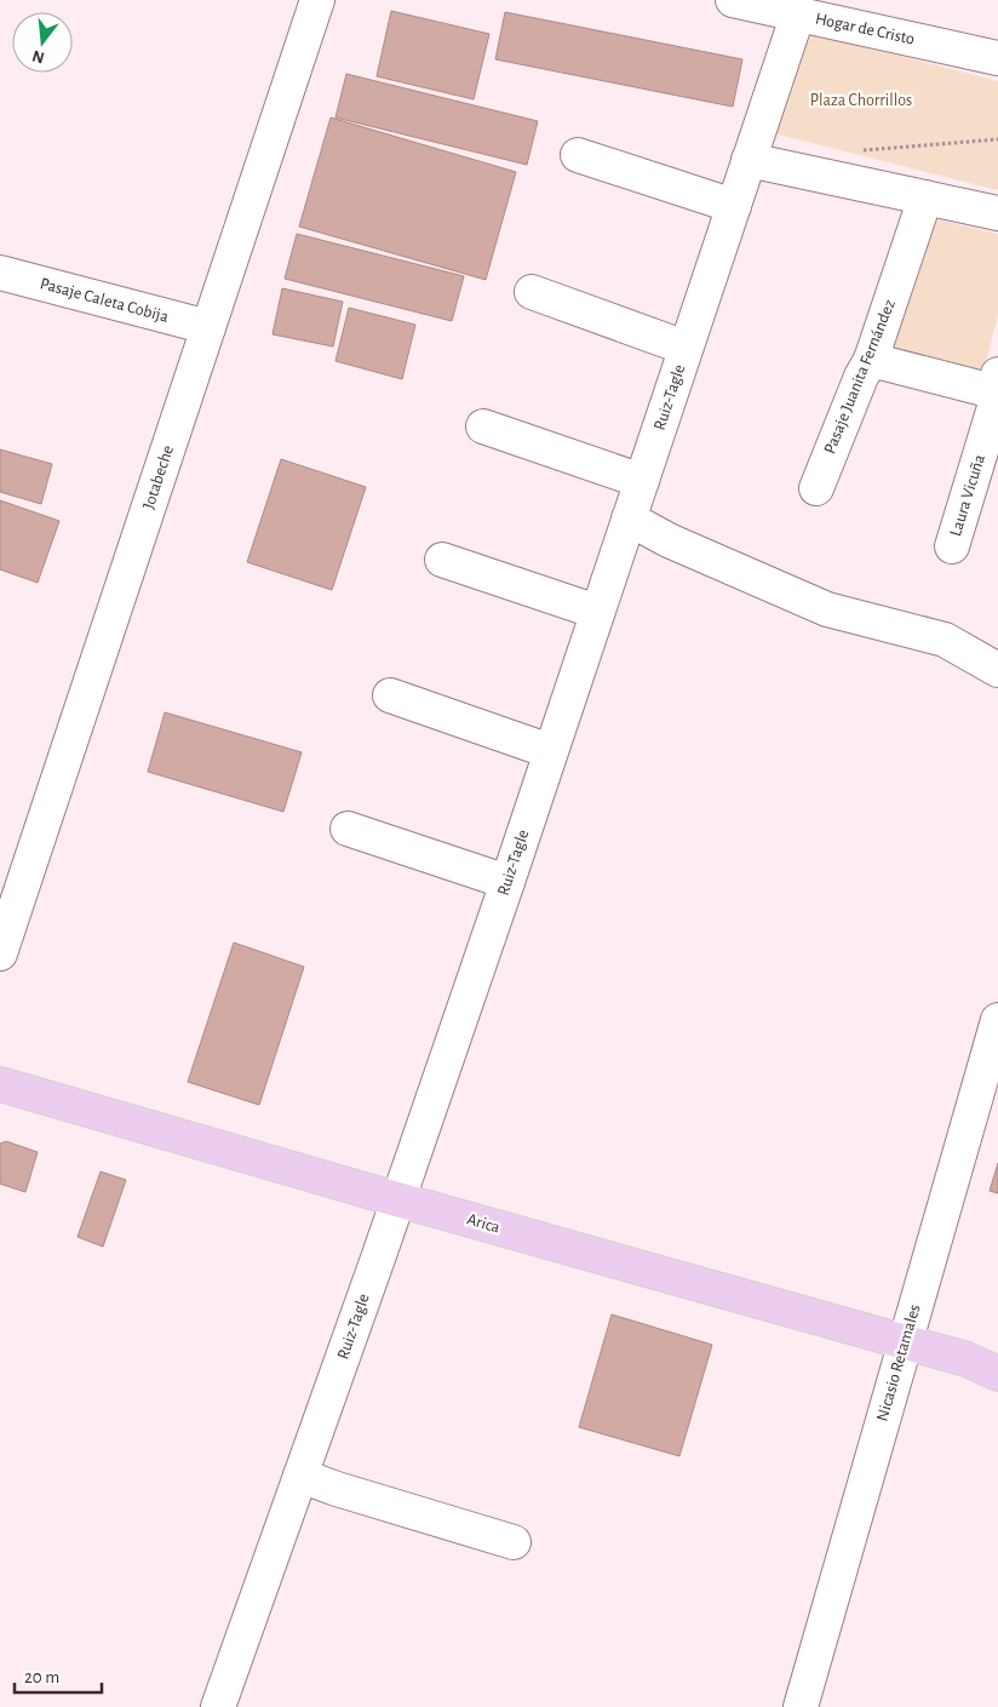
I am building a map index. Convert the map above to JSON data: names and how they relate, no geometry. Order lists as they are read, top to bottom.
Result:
{
  "streets": {
    "main road": ["Arica"],
    "street": [
      "Hogar de Cristo",
      "Pasaje Caleta Cobija",
      "Pasaje Juanita Fernández",
      "Ruiz-Tagle",
      "Jotabeche",
      "Laura Vicuña",
      "Nicasio Retamales"
    ]
  },
  "crossings": [
    ["Hogar de Cristo", "Ruiz-Tagle"],
    ["Pasaje Caleta Cobija", "Jotabeche"],
    ["Ruiz-Tagle", "Arica"],
    ["Arica", "Nicasio Retamales"]
  ],
  "parks": ["Plaza Chorrillos"],
  "scale_bar": "20 m",
  "north": "bottom"
}
